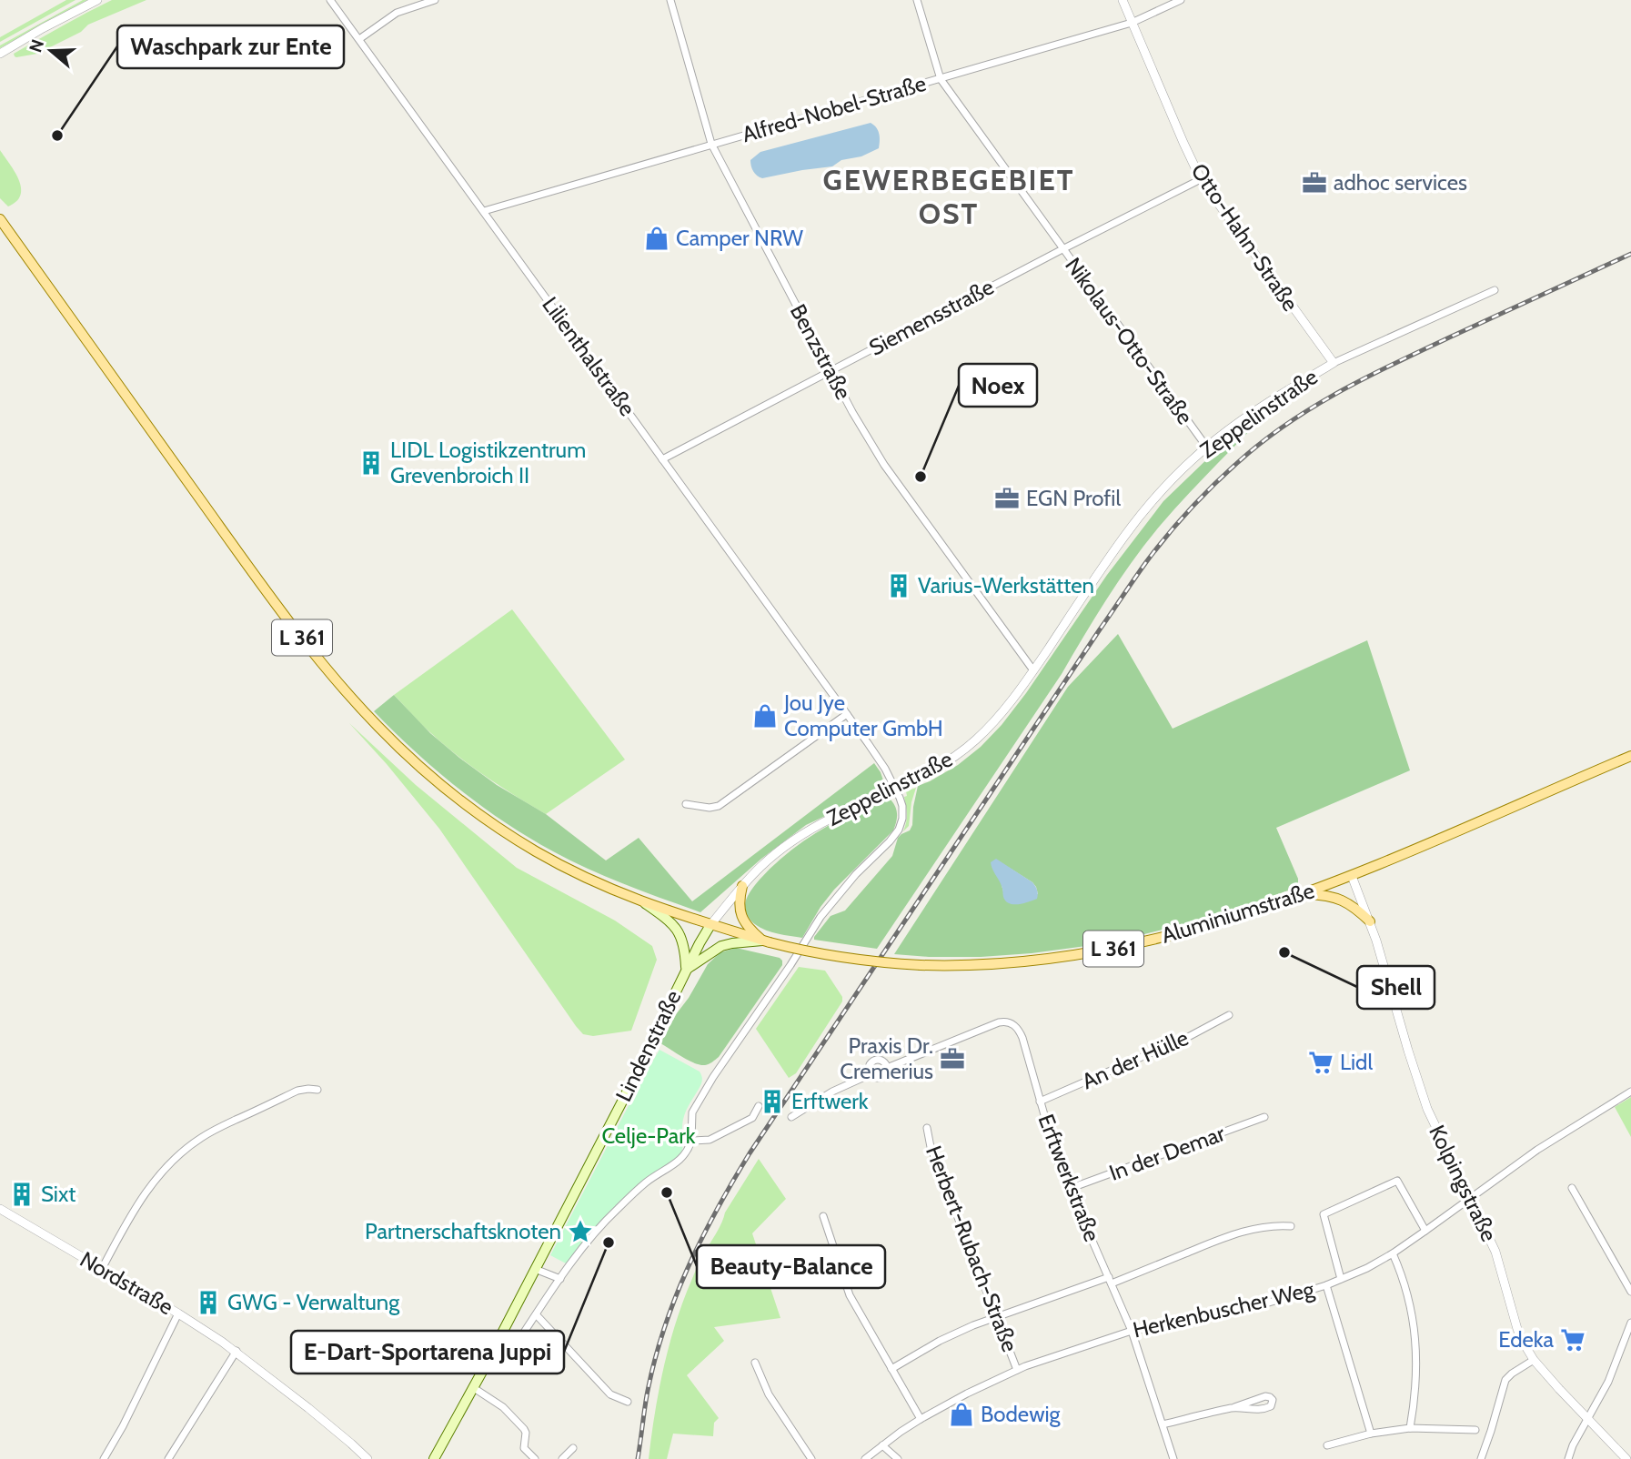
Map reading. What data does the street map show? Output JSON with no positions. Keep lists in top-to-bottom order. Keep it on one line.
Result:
{"streets":{"main road":["L 361","Aluminiumstraße","Lindenstraße"],"street":["Alfred-Nobel-Straße","Otto-Hahn-Straße","Siemensstraße","Nikolaus-Otto-Straße","Benzstraße","Lilienthalstraße","Zeppelinstraße","An der Hülle","In der Demar","Erftwerkstraße","Kolpingstraße","Herbert-Rubach-Straße","Nordstraße","Herkenbuscher Weg"]},"crossings":[["Alfred-Nobel-Straße","Otto-Hahn-Straße"],["Alfred-Nobel-Straße","Nikolaus-Otto-Straße"],["Alfred-Nobel-Straße","Benzstraße"],["Alfred-Nobel-Straße","Lilienthalstraße"],["Otto-Hahn-Straße","Siemensstraße"],["Otto-Hahn-Straße","Zeppelinstraße"],["Siemensstraße","Nikolaus-Otto-Straße"],["Siemensstraße","Benzstraße"],["Siemensstraße","Lilienthalstraße"],["Nikolaus-Otto-Straße","Zeppelinstraße"],["Benzstraße","Zeppelinstraße"],["Lilienthalstraße","Zeppelinstraße"],["Zeppelinstraße","L 361"],["Zeppelinstraße","Aluminiumstraße"],["Zeppelinstraße","Lindenstraße"],["L 361","Aluminiumstraße"],["L 361","Lindenstraße"],["Aluminiumstraße","Lindenstraße"],["Aluminiumstraße","Kolpingstraße"],["An der Hülle","Erftwerkstraße"],["In der Demar","Erftwerkstraße"],["Erftwerkstraße","Herkenbuscher Weg"],["Kolpingstraße","Herkenbuscher Weg"],["Herbert-Rubach-Straße","Herkenbuscher Weg"]],"districts":["GEWERBEGEBIET OST"],"parks":["Celje-Park"],"places":{"other":["Waschpark zur Ente","Noex","Shell","Beauty-Balance","E-Dart-Sportarena Juppi"],"office":["adhoc services","EGN Profil","Praxis Dr. Cremerius"],"shop":["Camper NRW","Jou Jye Computer GmbH","Bodewig"],"building":["LIDL Logistikzentrum Grevenbroich II","Varius-Werkstätten","Erftwerk","Sixt","GWG - Verwaltung"],"supermarket":["Lidl","Edeka"],"place":["Partnerschaftsknoten"]},"north":"left"}
